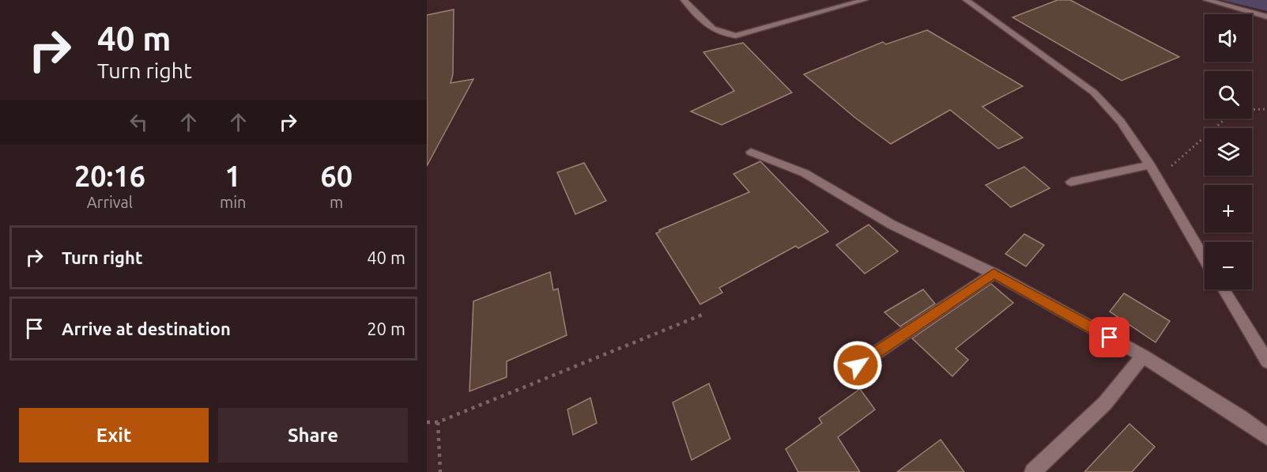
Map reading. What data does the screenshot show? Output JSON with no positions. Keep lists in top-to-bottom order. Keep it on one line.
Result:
{"page":{"turn":["40 m","Turn right"],"map_buttons":["+","−"],"eta":["20:16","Arrival","1","min","60","m"],"list":[{"name":"Turn right","value":"40 m"},{"name":"Arrive at destination","value":"20 m"}],"buttons":["Exit","Share"]}}
